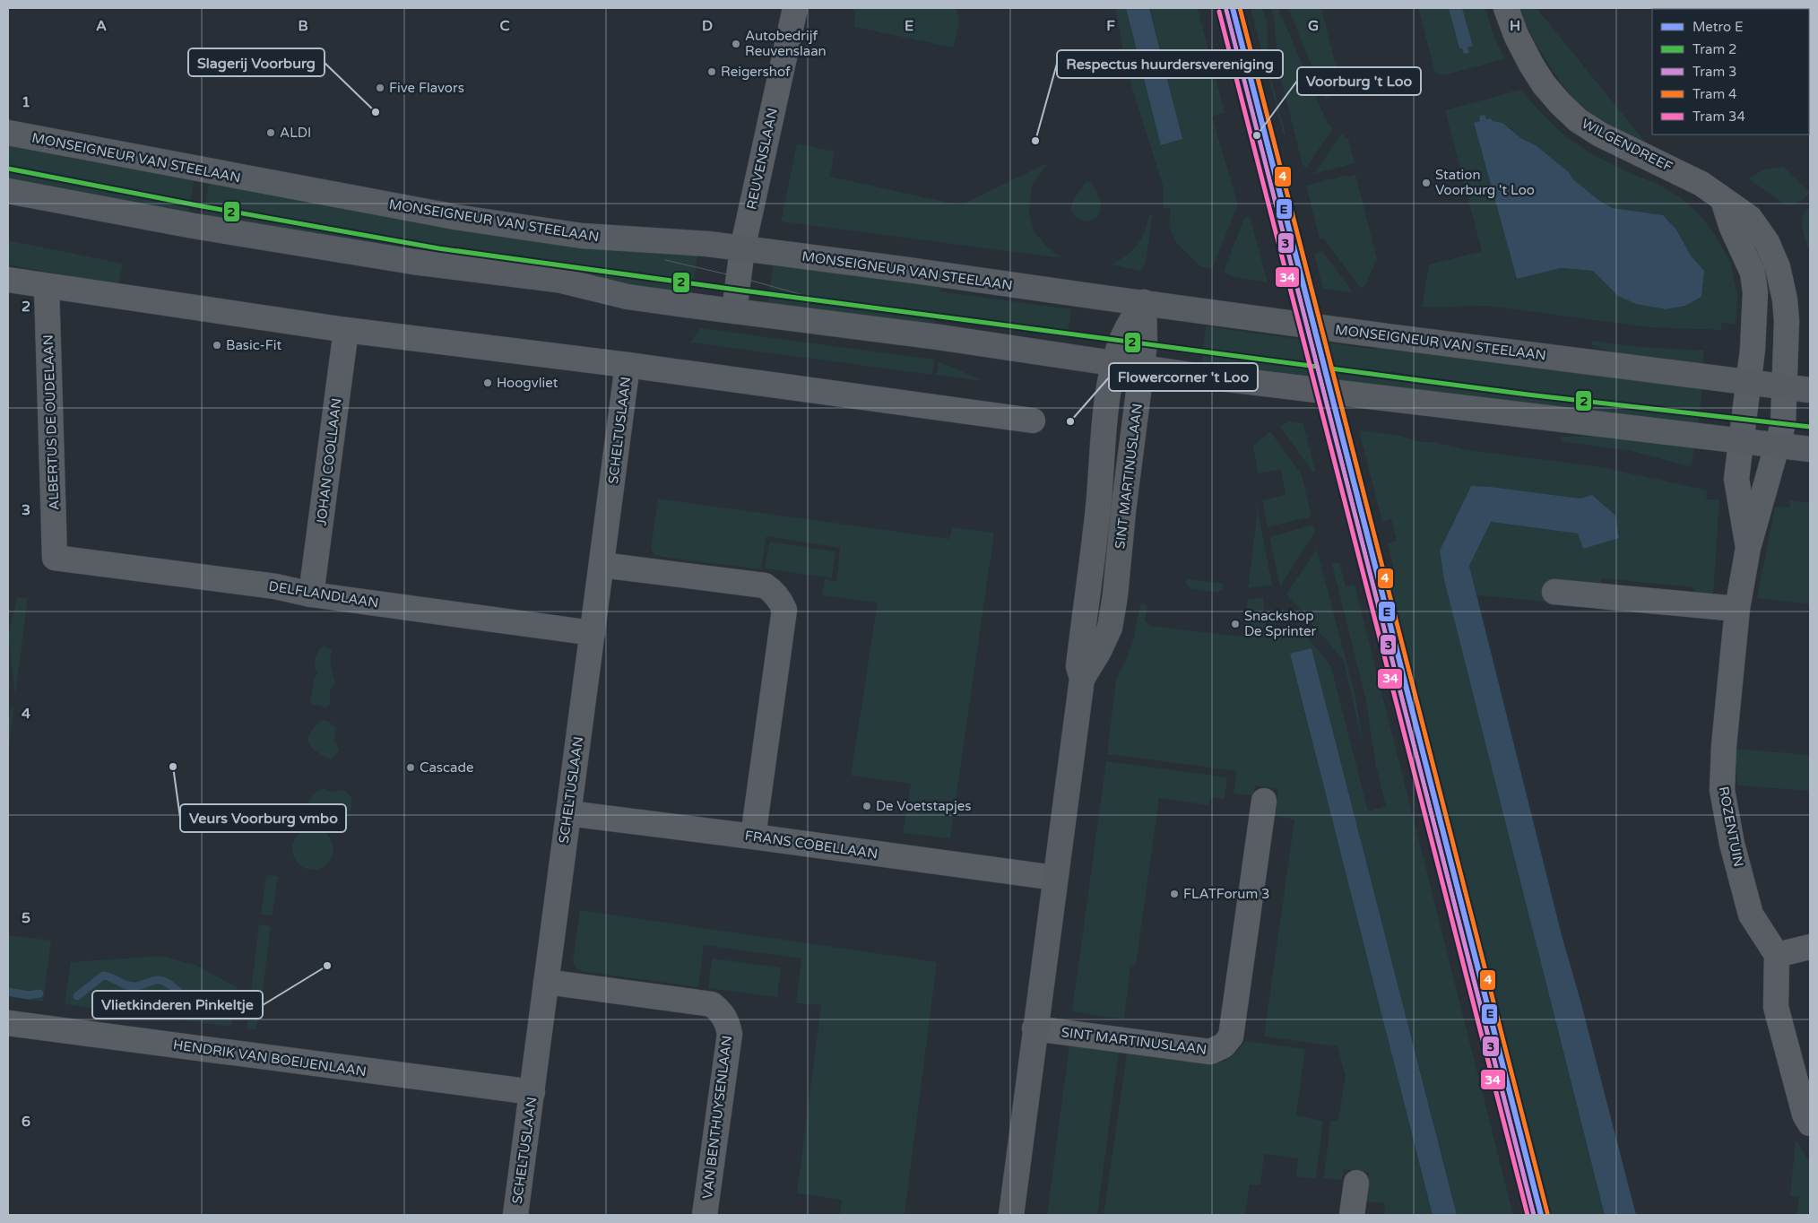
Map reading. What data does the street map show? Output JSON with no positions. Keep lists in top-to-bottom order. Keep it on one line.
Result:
{"streets":{"main road":["MONSEIGNEUR VAN STEELAAN","SINT MARTINUSLAAN"],"street":["WILGENDREEF","REUVENSLAAN","ALBERTUS DE OUDELAAN","SCHELTUSLAAN","JOHAN COOLLAAN","DELFLANDLAAN","ROZENTUIN","FRANS COBELLAAN","HENDRIK VAN BOEIJENLAAN","VAN BENTHUYSENLAAN"]},"crossings":[["WILGENDREEF","MONSEIGNEUR VAN STEELAAN"],["WILGENDREEF","ROZENTUIN"],["MONSEIGNEUR VAN STEELAAN","REUVENSLAAN"],["MONSEIGNEUR VAN STEELAAN","SINT MARTINUSLAAN"],["ALBERTUS DE OUDELAAN","DELFLANDLAAN"],["SCHELTUSLAAN","DELFLANDLAAN"],["SCHELTUSLAAN","FRANS COBELLAAN"],["SCHELTUSLAAN","HENDRIK VAN BOEIJENLAAN"],["SCHELTUSLAAN","VAN BENTHUYSENLAAN"],["JOHAN COOLLAAN","DELFLANDLAAN"],["SINT MARTINUSLAAN","FRANS COBELLAAN"]],"places":["Autobedrijf Reuvenslaan","Reigershof","Five Flavors","Slagerij Voorburg","ALDI","Voorburg 't Loo","Respectus huurdersvereniging","Station Voorburg 't Loo","Basic-Fit","Hoogvliet","Flowercorner 't Loo","Snackshop De Sprinter","Veurs Voorburg vmbo","Cascade","De Voetstapjes","FLATForum 3","Vlietkinderen Pinkeltje"],"lines":["metro line E","tram line 4","tram line 3","tram line 34","tram line 2"],"legend":["Metro E","Tram 2","Tram 3","Tram 4","Tram 34"],"grid":{"columns":["A","B","C","D","E","F","G","H"],"rows":["1","2","3","4","5","6"]}}
